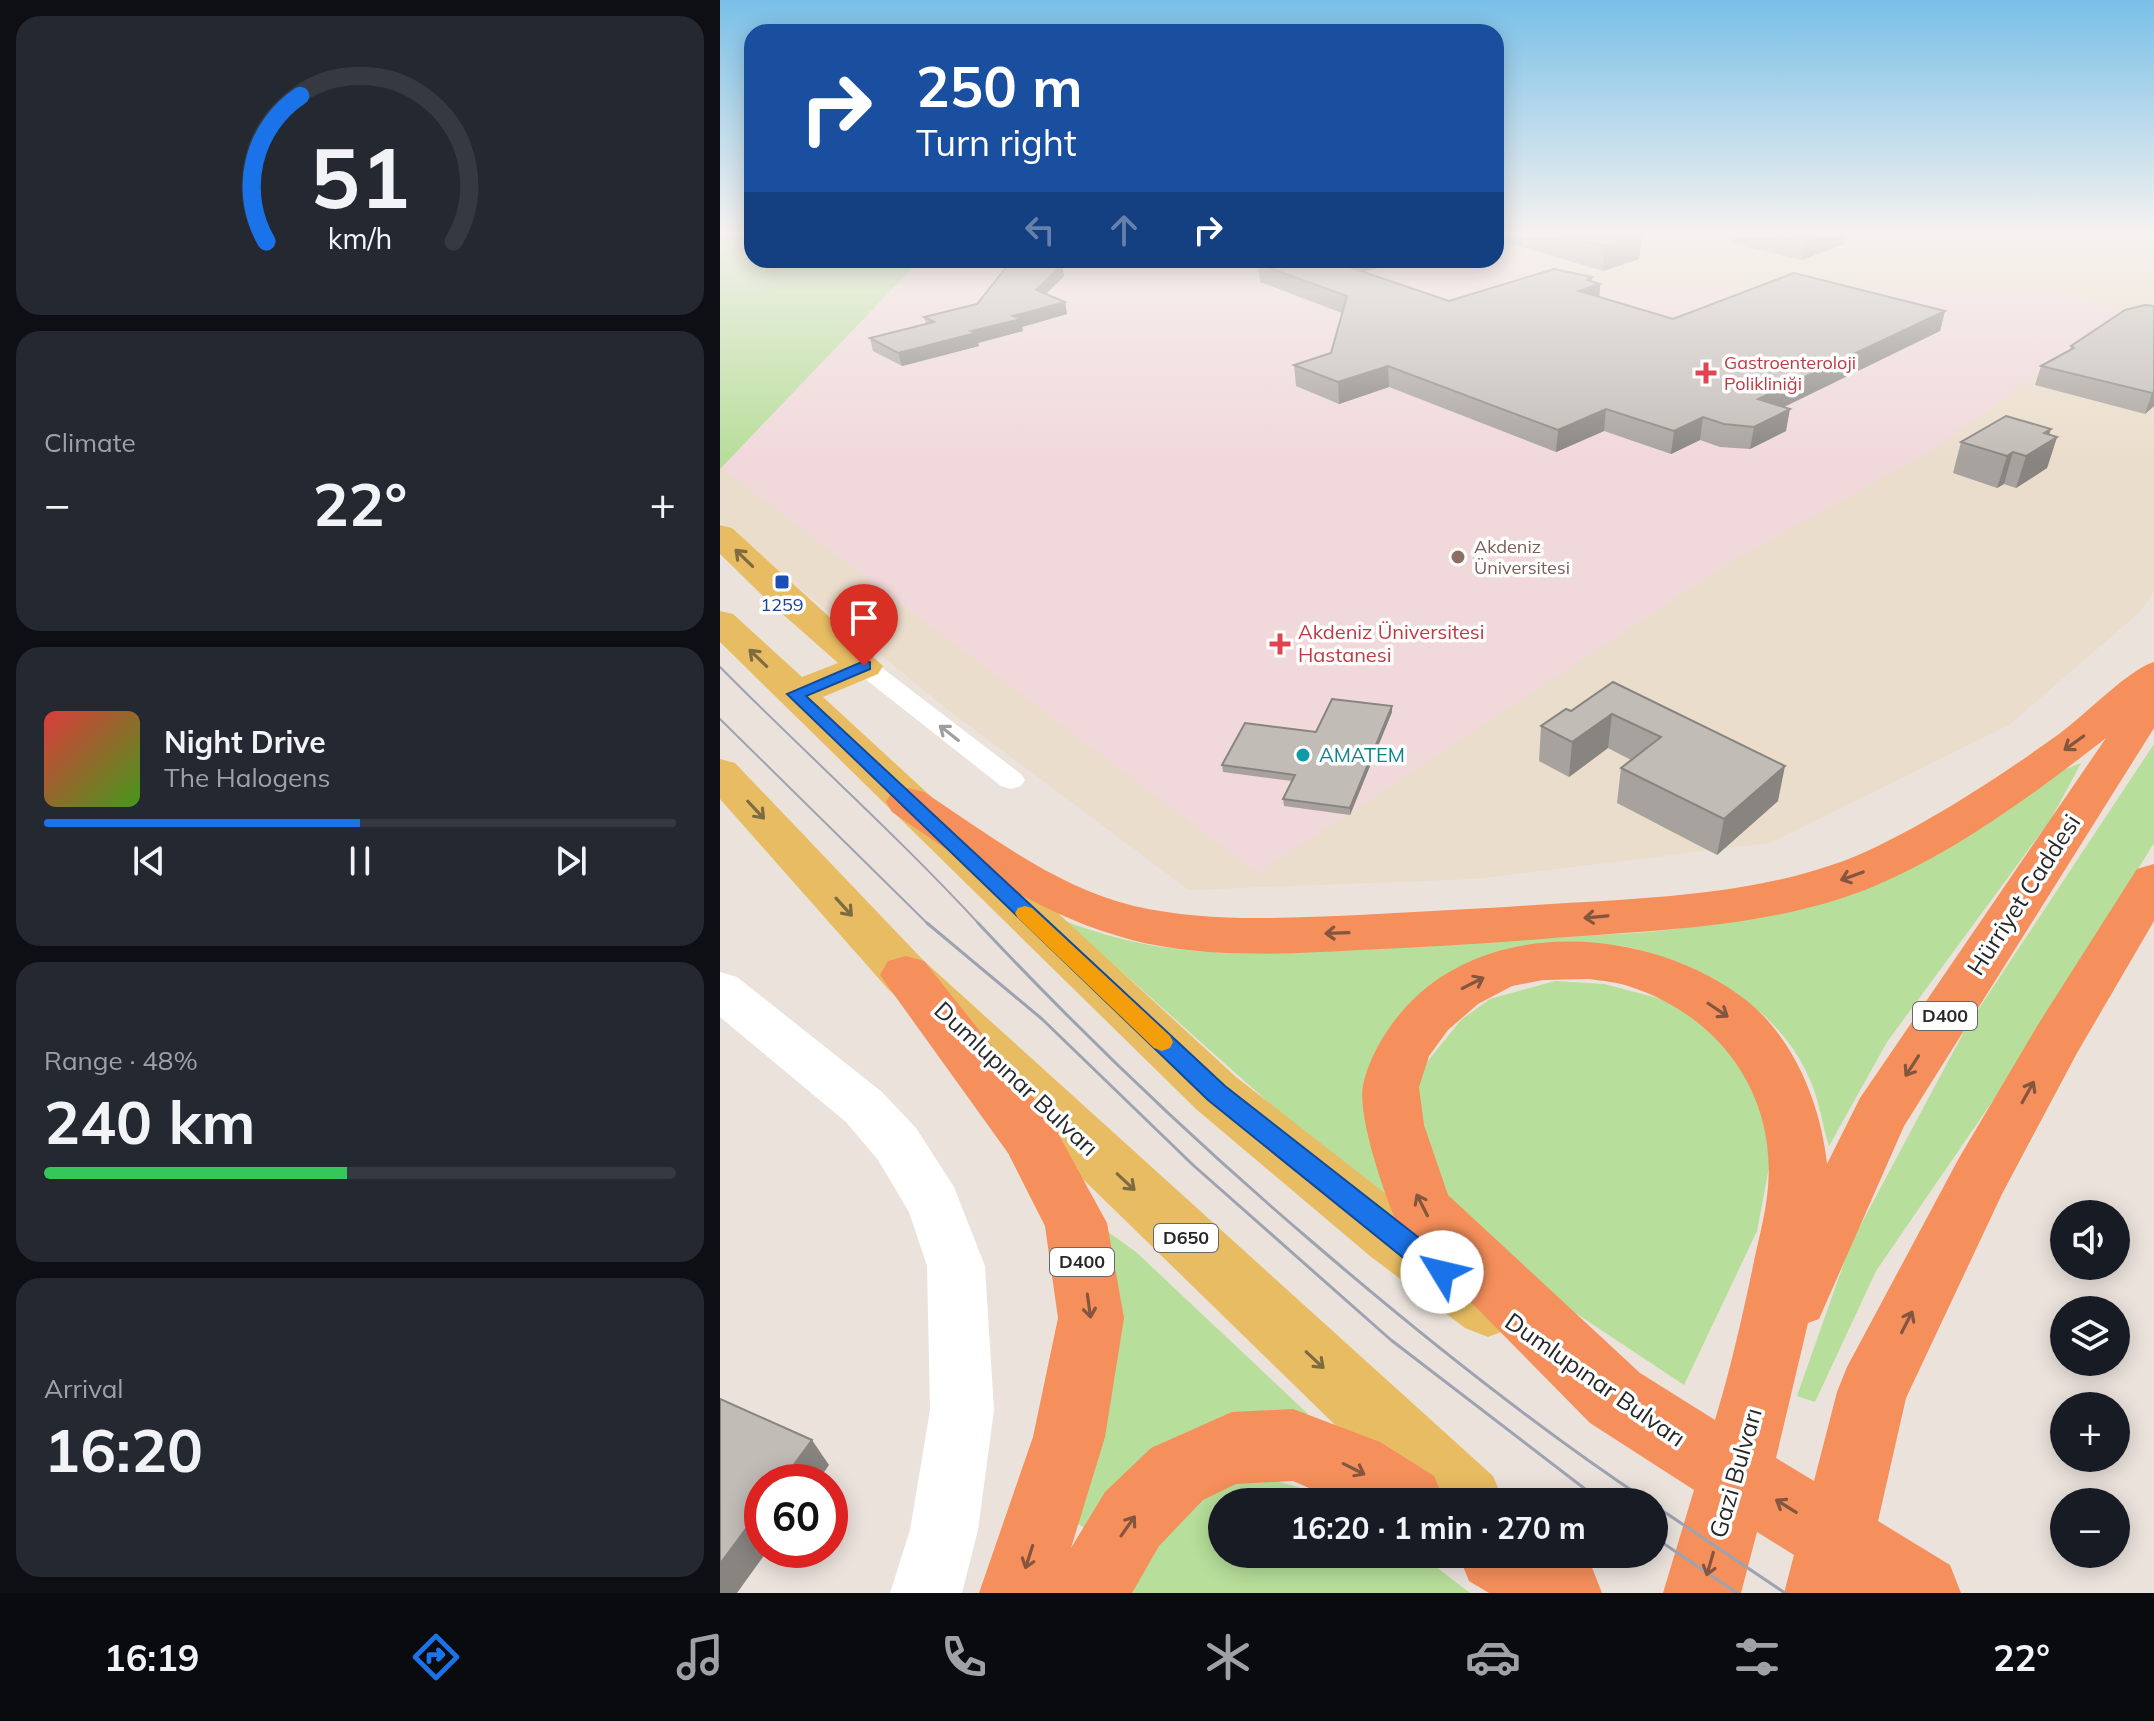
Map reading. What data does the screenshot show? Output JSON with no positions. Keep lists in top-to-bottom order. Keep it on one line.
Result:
{"streets":{"highway":["Hürriyet Caddesi","D400","Dumlupınar Bulvarı","Gazi Bulvarı"],"main road":["D650"]},"crossings":[["Hürriyet Caddesi","Gazi Bulvarı"],["D400","Dumlupınar Bulvarı"]],"places":{"health":["Gastroenteroloji Polikliniği","Akdeniz Üniversitesi Hastanesi"],"other":["Akdeniz Üniversitesi","AMATEM"],"transit":["1259"]},"page":{"turn":["250 m","Turn right"],"tile":["Climate",["Range · 48%","240 km"],["Arrival","16:20"]],"heat":["−","22°","+"],"song":["Night Drive","The Halogens"],"map_buttons":["+","−"],"limit":"60","trip":"16:20 · 1 min · 270 m","tabs":["16:19","22°"],"gauge":["51","km/h"]}}
